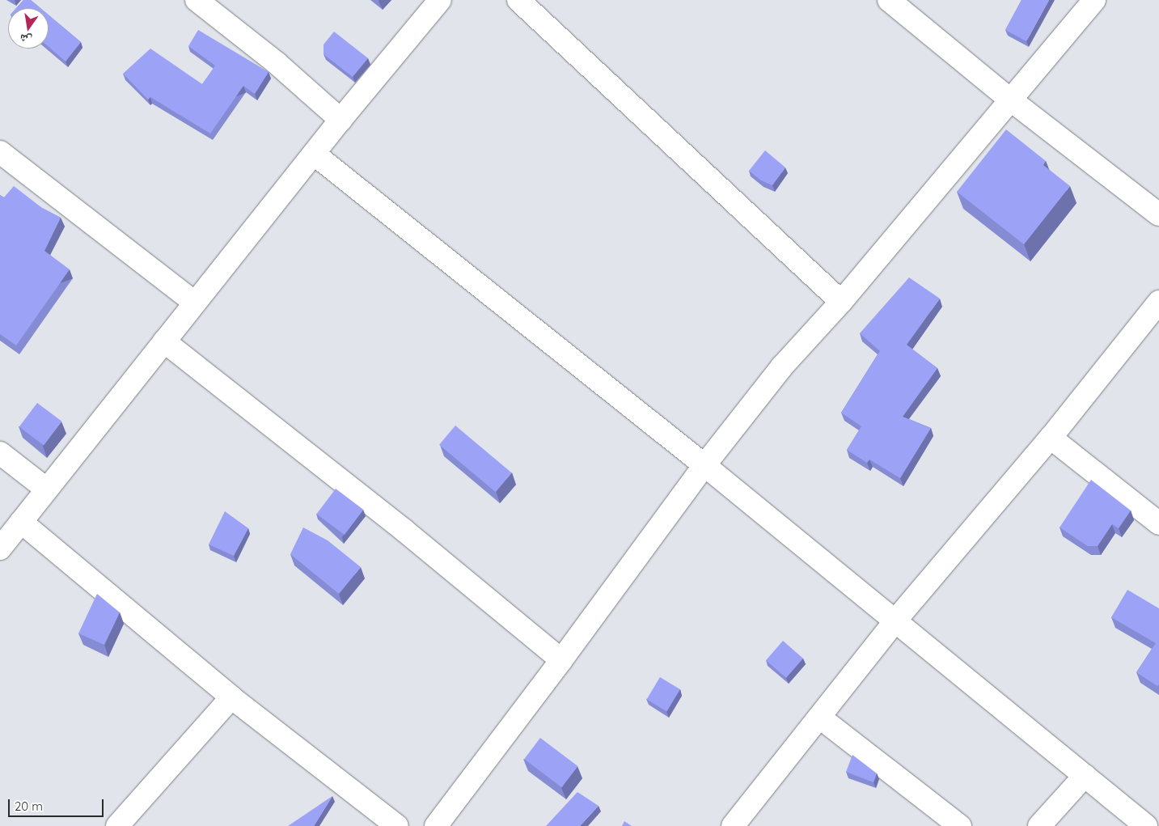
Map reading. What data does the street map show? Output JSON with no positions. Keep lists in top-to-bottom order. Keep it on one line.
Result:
{"scale_bar":"20 m","north":"bottom"}
